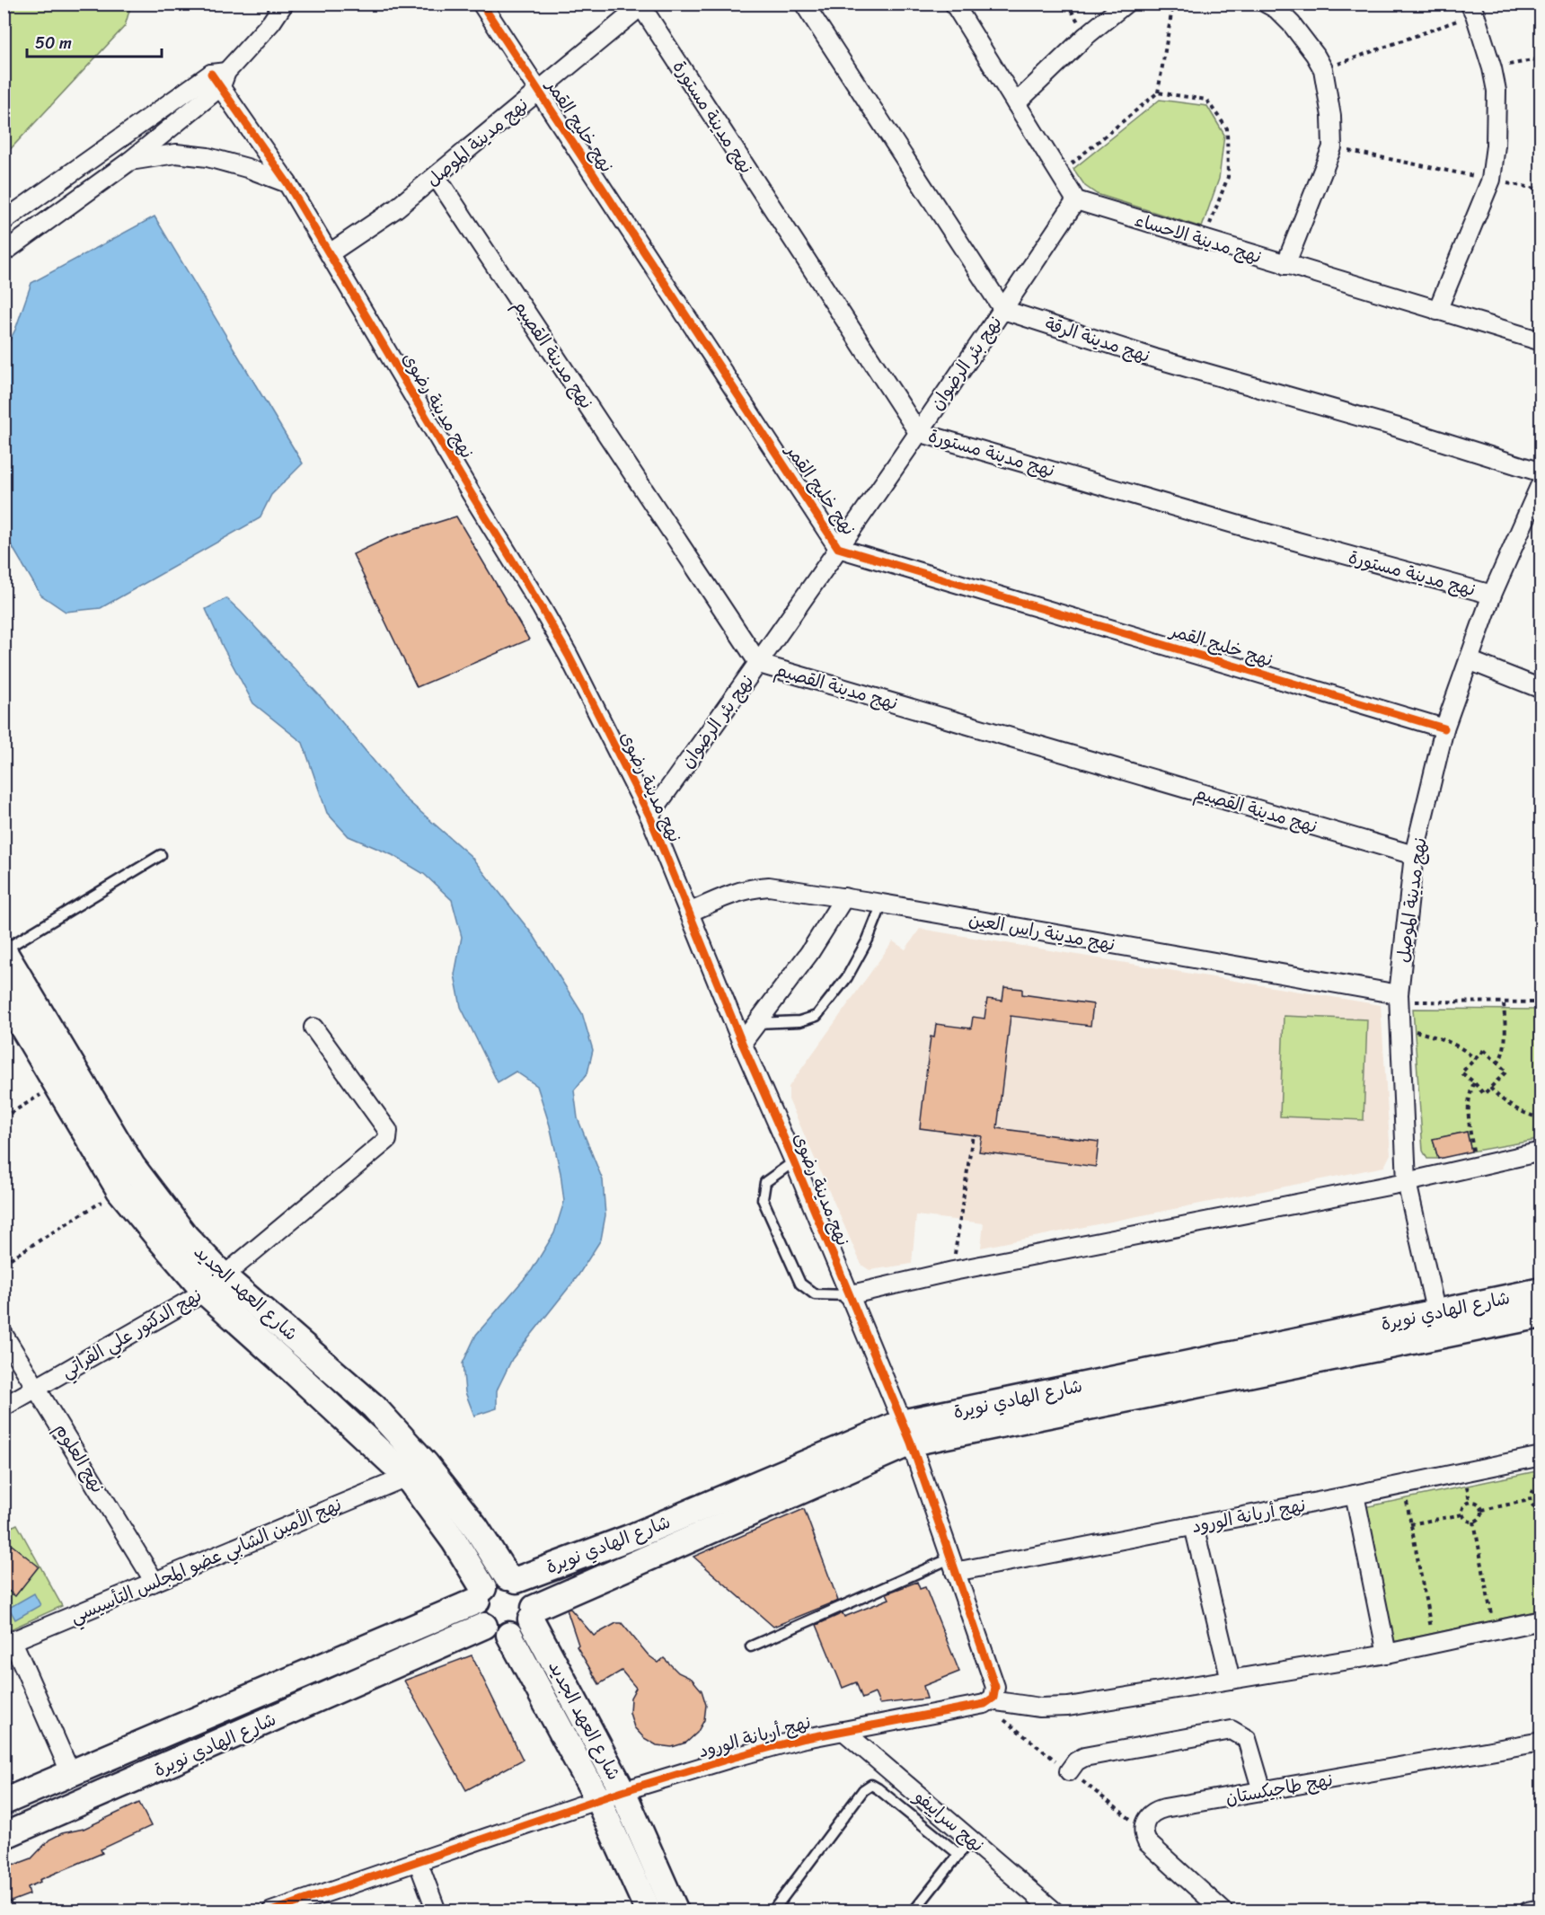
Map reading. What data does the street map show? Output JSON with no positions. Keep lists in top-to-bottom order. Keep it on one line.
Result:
{"streets":{"main road":["شارع العهد الجديد","شارع الهادي نويرة"],"street":["نهج مدينة مستورة","نهج خليج القمر","نهج مدينة الموصل","نهج مدينة الاحساء","نهج مدينة الرقة","نهج مدينة القصيم","نهج بئر الرضوان","نهج مدينة رضوى","نهج مدينة راس العين","نهج الدكتور علي الفراتي","نهج العلوم","نهج أريانة الورود","نهج الأمين الشابي عضو المجلس التأسيسي","نهج طاجيكستان","نهج سراييفو"]},"crossings":[["نهج مدينة مستورة","نهج مدينة الموصل"],["نهج مدينة مستورة","نهج بئر الرضوان"],["نهج خليج القمر","نهج مدينة الموصل"],["نهج خليج القمر","نهج بئر الرضوان"],["نهج مدينة الموصل","نهج مدينة القصيم"],["نهج مدينة الموصل","نهج مدينة رضوى"],["نهج مدينة الموصل","نهج مدينة راس العين"],["نهج مدينة الموصل","شارع الهادي نويرة"],["نهج مدينة الاحساء","نهج بئر الرضوان"],["نهج مدينة الرقة","نهج بئر الرضوان"],["نهج مدينة القصيم","نهج بئر الرضوان"],["نهج بئر الرضوان","نهج مدينة رضوى"],["نهج مدينة رضوى","نهج مدينة راس العين"],["نهج مدينة رضوى","شارع الهادي نويرة"],["شارع العهد الجديد","شارع الهادي نويرة"],["شارع العهد الجديد","نهج الدكتور علي الفراتي"],["شارع العهد الجديد","نهج أريانة الورود"],["شارع العهد الجديد","نهج الأمين الشابي عضو المجلس التأسيسي"],["نهج الدكتور علي الفراتي","نهج العلوم"],["نهج العلوم","نهج الأمين الشابي عضو المجلس التأسيسي"],["نهج أريانة الورود","نهج سراييفو"]],"scale_bar":"50 m"}
